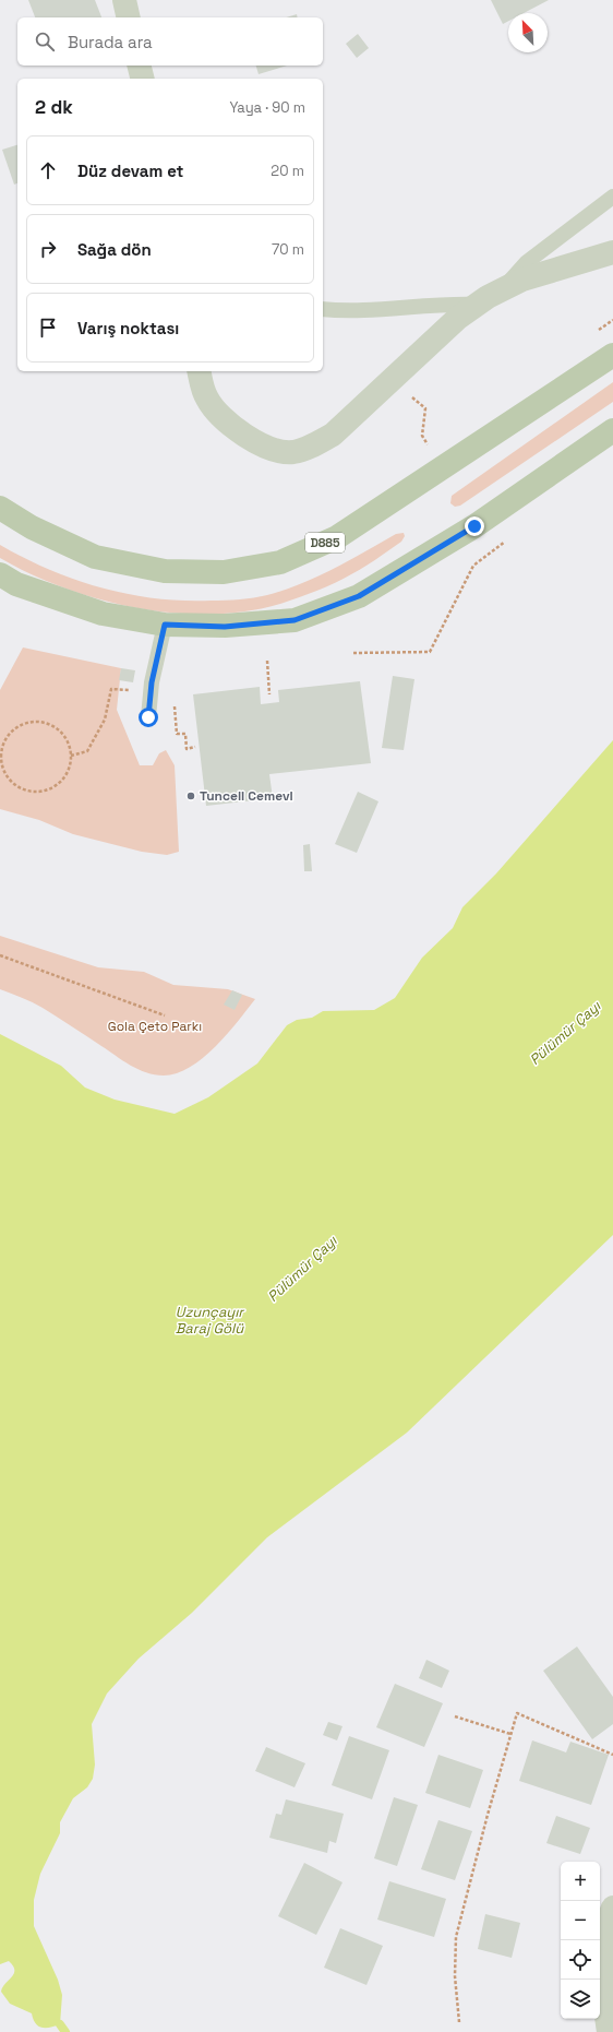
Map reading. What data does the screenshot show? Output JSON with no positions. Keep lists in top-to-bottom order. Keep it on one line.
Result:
{"streets":{"main road":["D885"]},"water":["Pülümür Çayı","Uzunçayır Baraj Gölü"],"parks":["Gola Çeto Parkı"],"places":["Tunceli Cemevi"],"north":"top left","page":{"search":"Burada ara","heading":["2 dk","Yaya · 90 m"],"list":[["Düz devam et","20 m"],["Sağa dön","70 m"],"Varış noktası"],"map_buttons":["+","−"]}}
